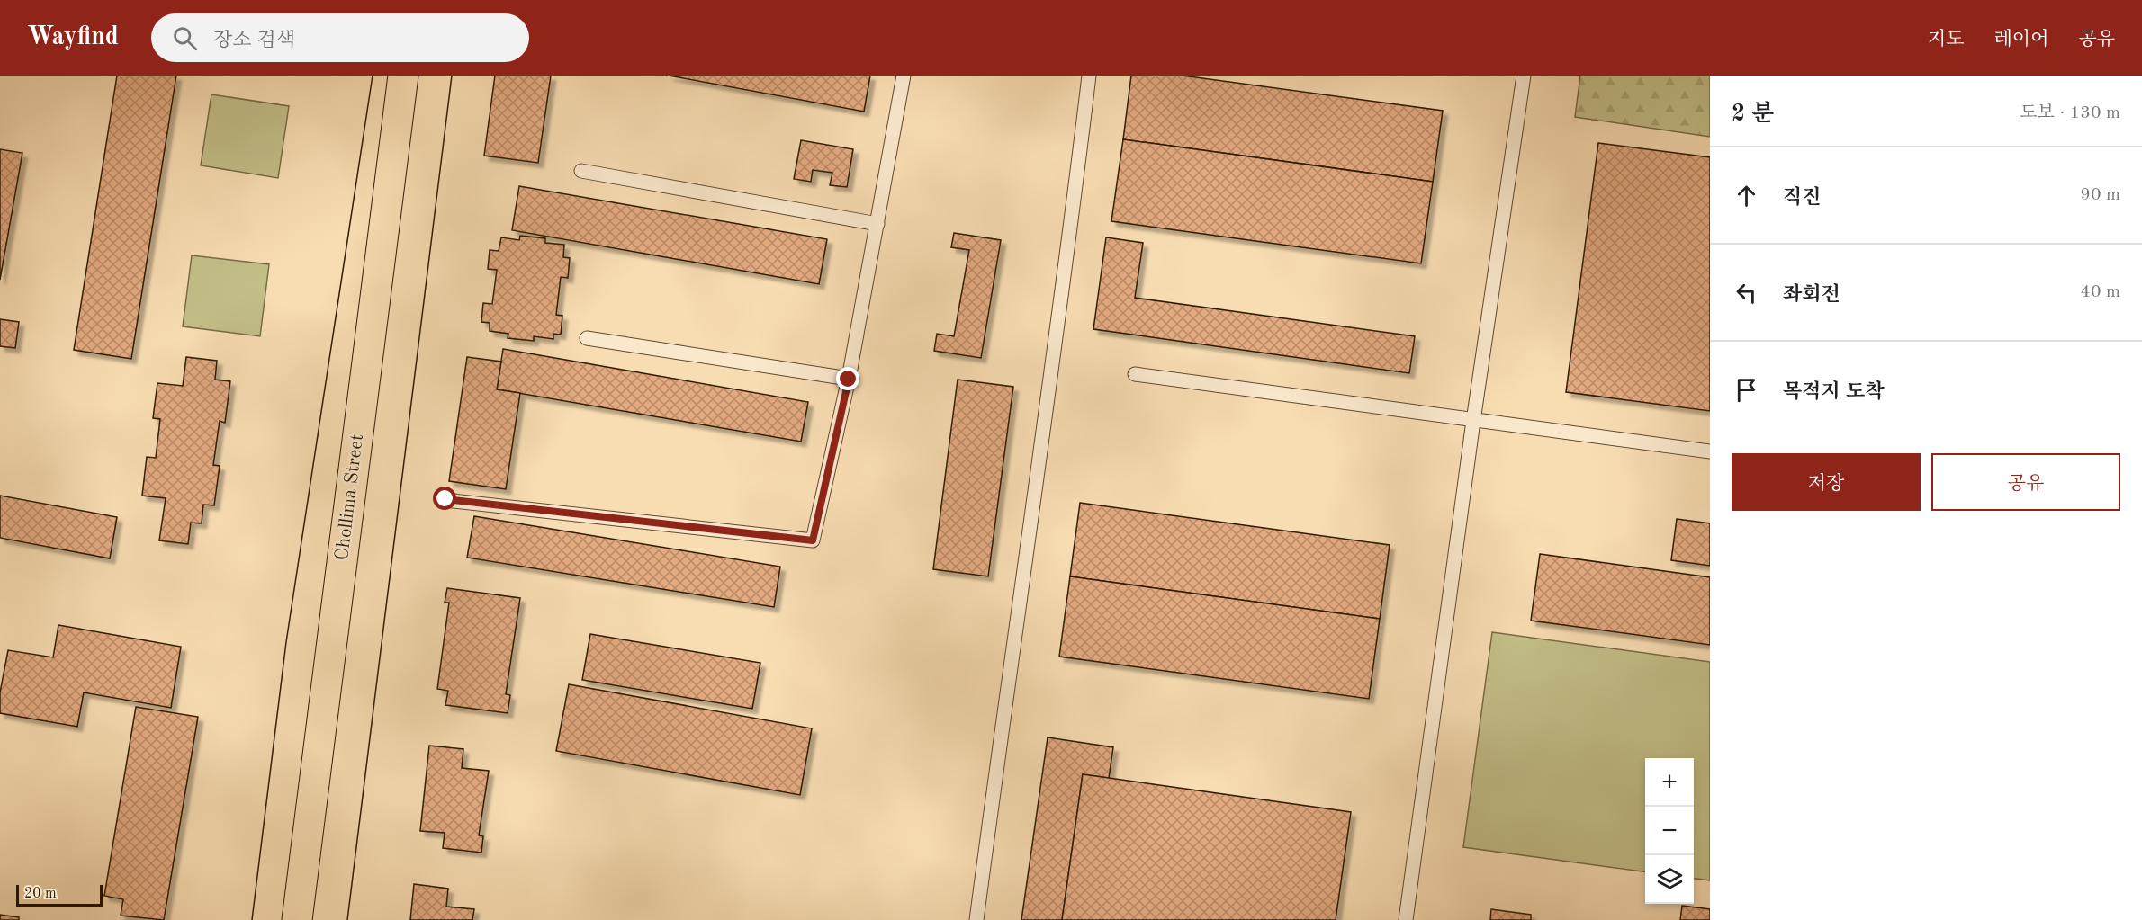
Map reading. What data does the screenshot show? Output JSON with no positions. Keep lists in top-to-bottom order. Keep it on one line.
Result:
{"streets":{"highway":["Chollima Street"]},"scale_bar":"20 m","page":{"header":"Wayfind","search":"장소 검색","nav":["지도","레이어","공유"],"heading":["2 분","도보 · 130 m"],"list":[["직진","90 m"],["좌회전","40 m"],"목적지 도착"],"buttons":["저장","공유"],"map_buttons":["+","−"],"scale":"20 m"}}
